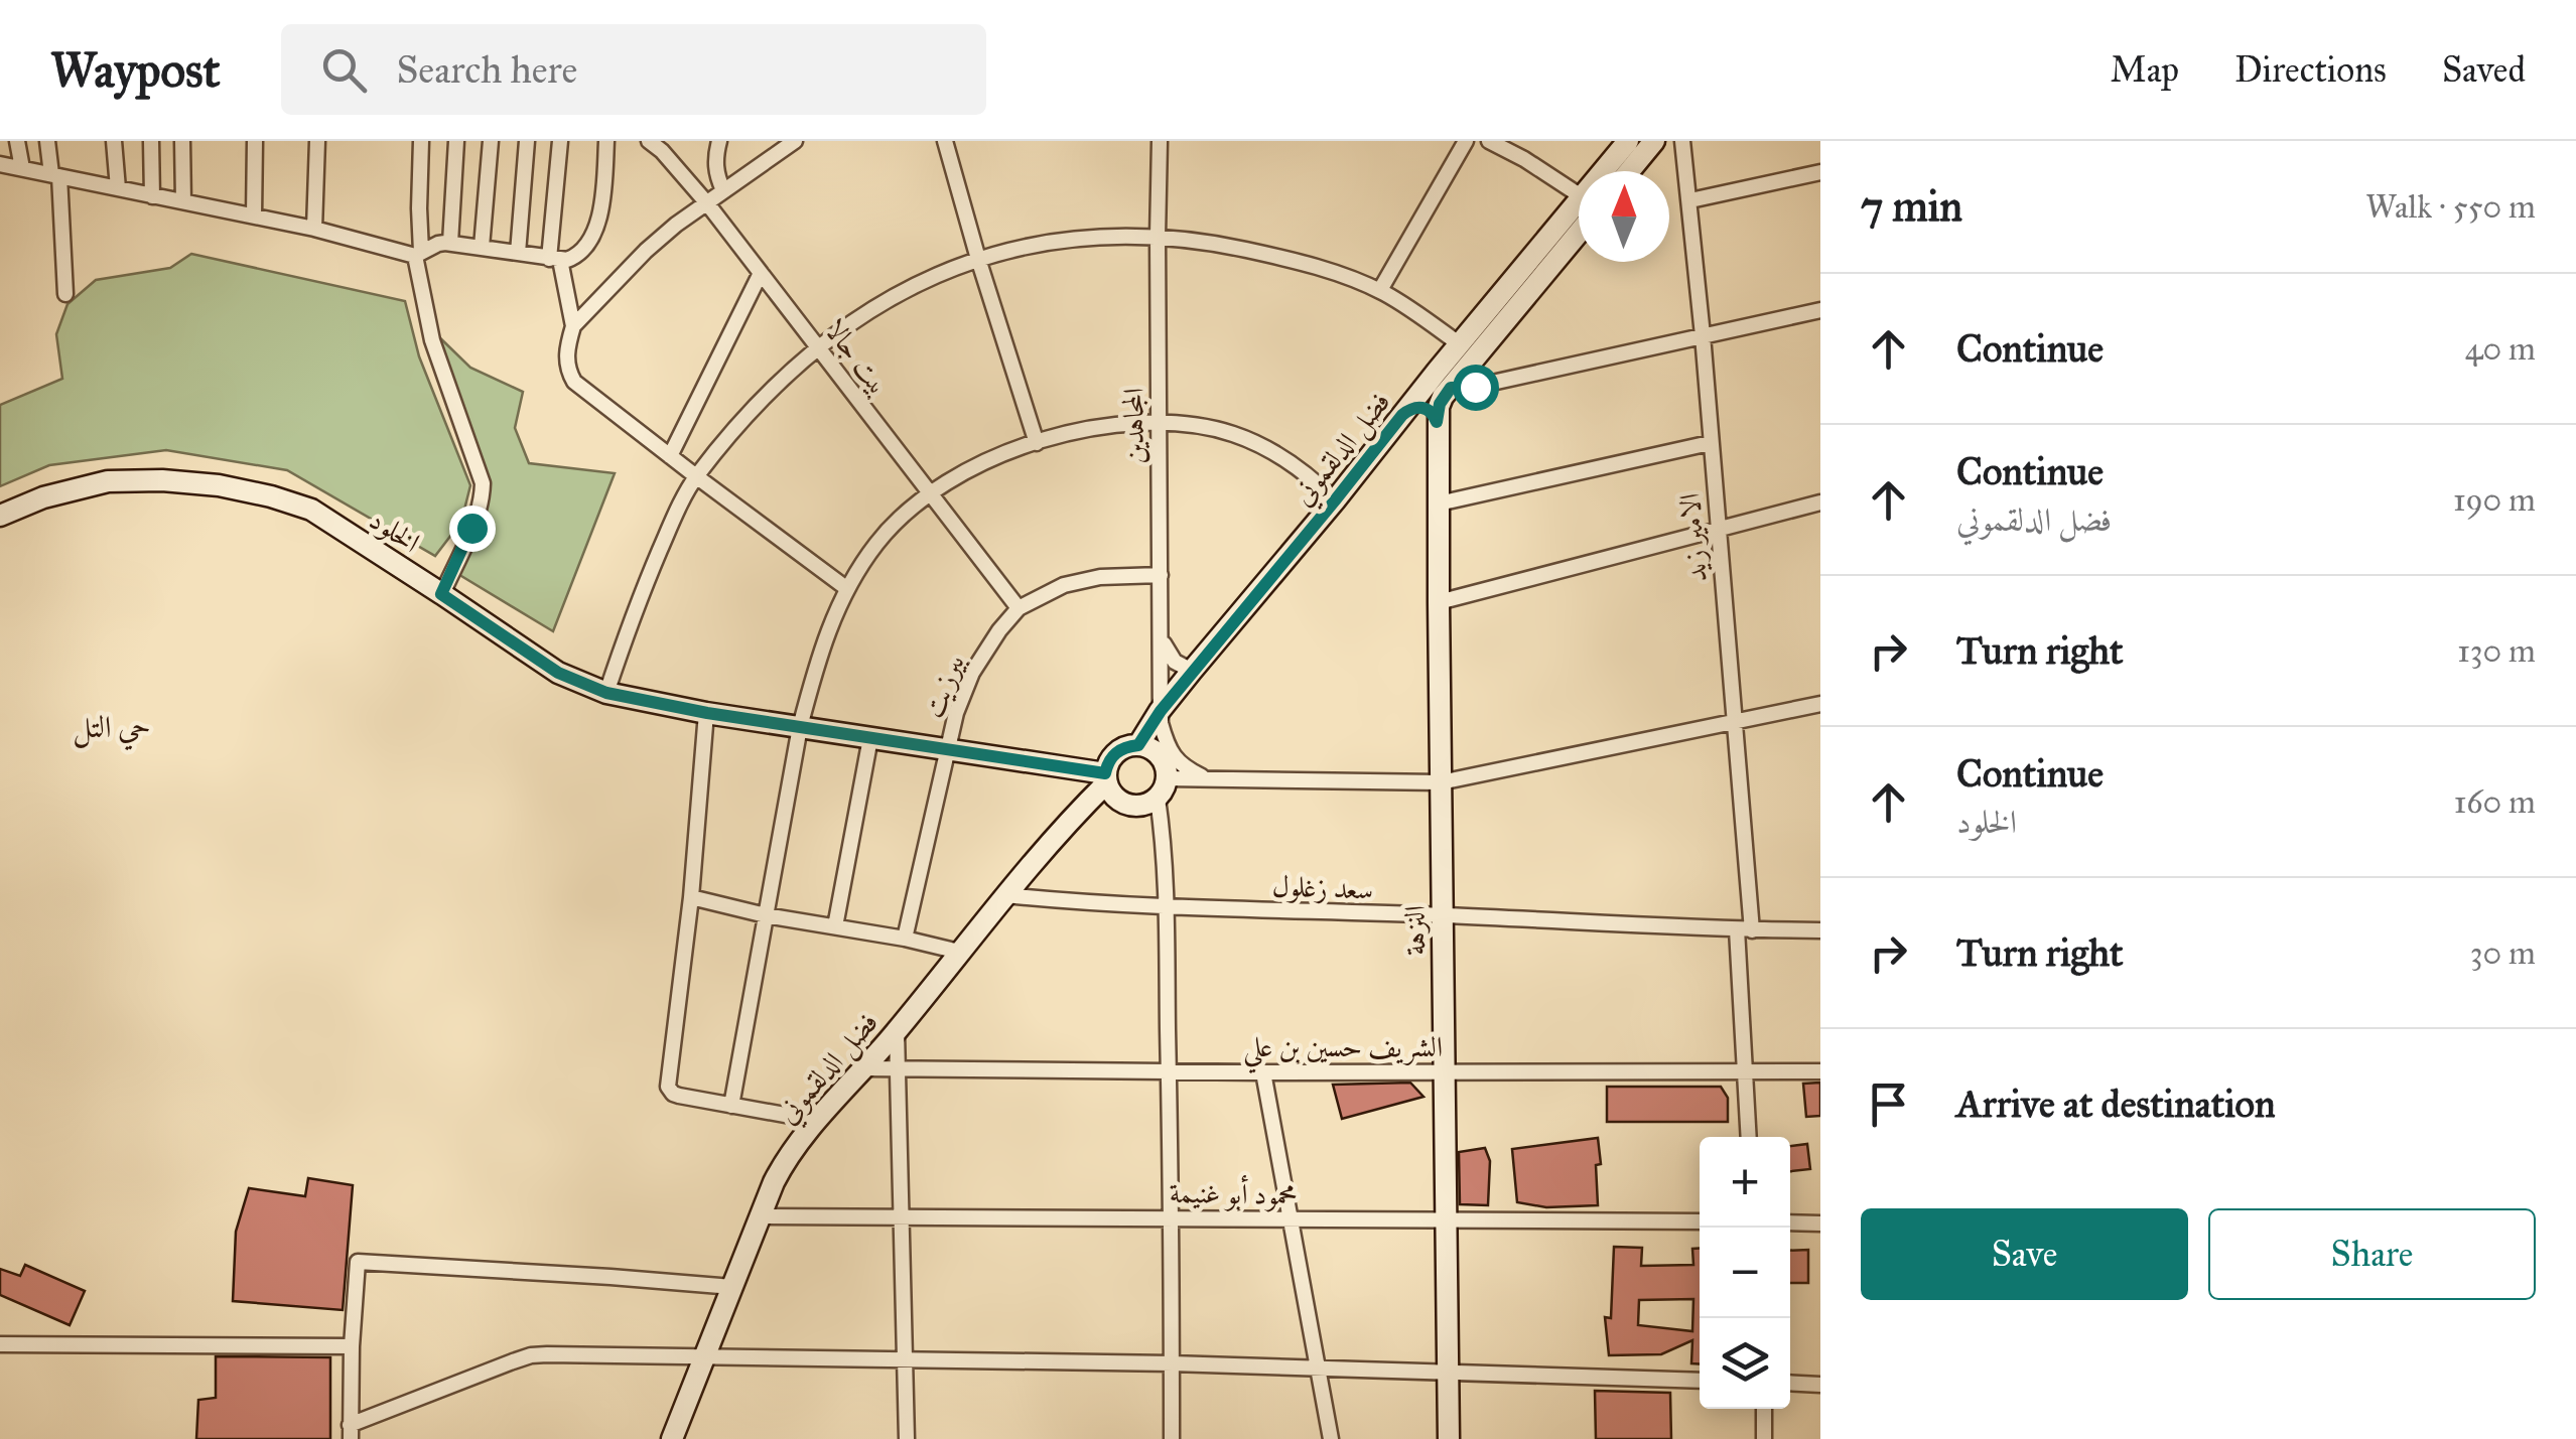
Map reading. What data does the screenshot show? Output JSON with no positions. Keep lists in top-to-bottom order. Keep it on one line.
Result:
{"streets":{"main road":["فضل الدلقموني","الخلود","النزهة"],"street":["بيت جالا","المجاهدين","الامير زيد","بيرزيت","سعد زغلول","الشريف حسين بن علي","محمود أبو غنيمة"]},"crossings":[["بيت جالا","بيرزيت"],["المجاهدين","فضل الدلقموني"],["المجاهدين","بيرزيت"],["فضل الدلقموني","الخلود"],["فضل الدلقموني","سعد زغلول"],["فضل الدلقموني","الشريف حسين بن علي"],["فضل الدلقموني","محمود أبو غنيمة"],["الخلود","بيرزيت"],["الامير زيد","سعد زغلول"],["الامير زيد","الشريف حسين بن علي"],["سعد زغلول","النزهة"],["النزهة","الشريف حسين بن علي"],["النزهة","محمود أبو غنيمة"]],"districts":["حي التل"],"north":"top","page":{"header":"Waypost","search":"Search here","nav":["Map","Directions","Saved"],"heading":["7 min","Walk · 550 m"],"list":[["Continue","40 m"],["Continue","فضل الدلقموني","190 m"],["Turn right","130 m"],["Continue","الخلود","160 m"],["Turn right","30 m"],"Arrive at destination"],"map_buttons":["+","−"],"buttons":["Save","Share"]}}
